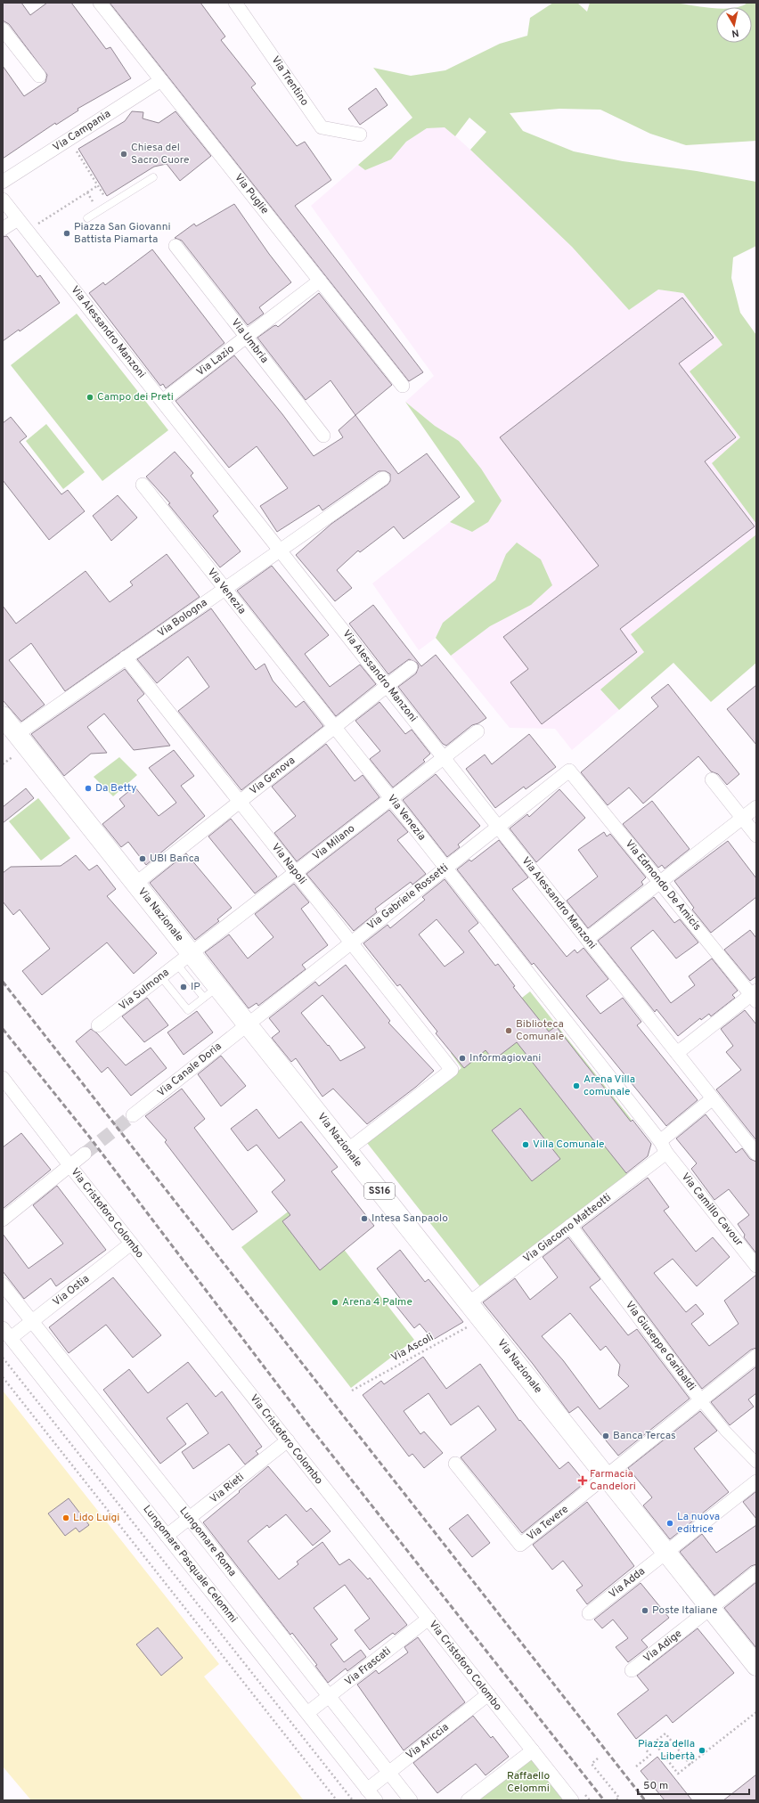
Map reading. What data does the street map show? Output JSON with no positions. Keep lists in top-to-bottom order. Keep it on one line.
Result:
{"streets":{"main road":["Via Nazionale","SS16"],"street":["Via Trentino","Via Campania","Via Puglie","Via Alessandro Manzoni","Via Umbria","Via Lazio","Via Venezia","Via Bologna","Via Genova","Via Milano","Via Napoli","Via Edmondo De Amicis","Via Gabriele Rossetti","Via Sulmona","Via Canale Doria","Via Camillo Cavour","Via Cristoforo Colombo","Via Giacomo Matteotti","Via Ostia","Via Giuseppe Garibaldi","Via Rieti","Via Tevere","Lungomare Roma","Lungomare Pasquale Celommi","Via Adda","Via Adige","Via Frascati","Via Ariccia"],"path":["Via Ascoli"]},"crossings":[["Via Campania","Via Puglie"],["Via Puglie","Via Lazio"],["Via Alessandro Manzoni","Via Lazio"],["Via Alessandro Manzoni","Via Bologna"],["Via Alessandro Manzoni","Via Genova"],["Via Alessandro Manzoni","Via Milano"],["Via Alessandro Manzoni","Via Gabriele Rossetti"],["Via Umbria","Via Lazio"],["Via Venezia","Via Bologna"],["Via Venezia","Via Genova"],["Via Venezia","Via Milano"],["Via Venezia","Via Gabriele Rossetti"],["Via Venezia","Via Camillo Cavour"],["Via Venezia","Via Giacomo Matteotti"],["Via Bologna","Via Napoli"],["Via Bologna","Via Nazionale"],["Via Genova","Via Napoli"],["Via Genova","Via Nazionale"],["Via Milano","Via Napoli"],["Via Milano","Via Nazionale"],["Via Milano","Via Sulmona"],["Via Napoli","Via Gabriele Rossetti"],["Via Napoli","Via Nazionale"],["Via Edmondo De Amicis","Via Gabriele Rossetti"],["Via Gabriele Rossetti","Via Nazionale"],["Via Gabriele Rossetti","Via Canale Doria"],["Via Nazionale","Via Sulmona"],["Via Nazionale","Via Canale Doria"],["Via Nazionale","Via Giacomo Matteotti"],["Via Nazionale","Via Ascoli"],["Via Nazionale","Via Tevere"],["Via Nazionale","Via Adda"],["Via Nazionale","Via Adige"],["Via Camillo Cavour","Via Giacomo Matteotti"],["Via Cristoforo Colombo","Via Ostia"],["Via Cristoforo Colombo","Via Rieti"],["Via Cristoforo Colombo","Via Frascati"],["Via Cristoforo Colombo","Via Ariccia"],["Via Giacomo Matteotti","Via Giuseppe Garibaldi"],["Via Ostia","Lungomare Roma"],["Via Ostia","Lungomare Pasquale Celommi"],["Via Rieti","Lungomare Roma"],["Via Rieti","Lungomare Pasquale Celommi"],["Lungomare Roma","Via Frascati"],["Lungomare Roma","Via Ariccia"],["Lungomare Pasquale Celommi","Via Frascati"],["Lungomare Pasquale Celommi","Via Ariccia"]],"parks":["Raffaello Celommi"],"places":{"other":["Chiesa del Sacro Cuore","Piazza San Giovanni Battista Piamarta","Campo dei Preti","Da Betty","UBI Banca","IP","Biblioteca Comunale","Informagiovani","Arena Villa comunale","Villa Comunale","Intesa Sanpaolo","Arena 4 Palme","Banca Tercas","Lido Luigi","La nuova editrice","Poste Italiane","Piazza della Libertà"],"health":["Farmacia Candelori"]},"scale_bar":"50 m","north":"bottom"}
